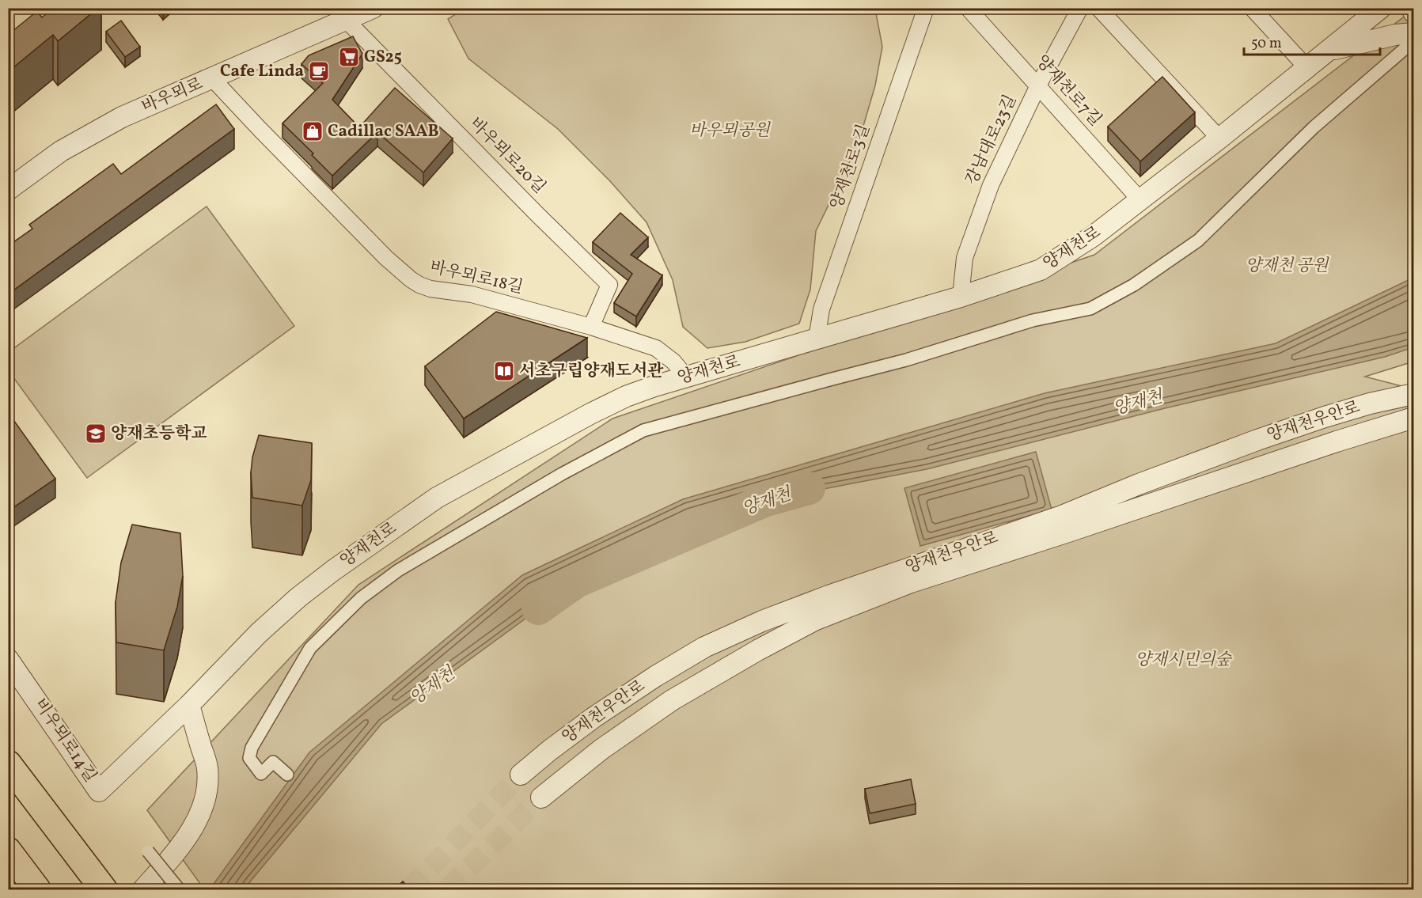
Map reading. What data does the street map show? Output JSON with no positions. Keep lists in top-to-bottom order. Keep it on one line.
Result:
{"streets":{"street":["양재천로7길","바우뫼로","강남대로23길","바우뫼로20길","양재천로3길","양재천로","바우뫼로18길","양재천우안로","비우뫼로14길"]},"crossings":[["양재천로7길","강남대로23길"],["양재천로7길","양재천로"],["바우뫼로","바우뫼로20길"],["바우뫼로","바우뫼로18길"],["강남대로23길","양재천로"],["바우뫼로20길","바우뫼로18길"],["양재천로3길","양재천로"],["양재천로","바우뫼로18길"],["양재천로","비우뫼로14길"]],"water":["양재천"],"parks":["바우뫼공원","양재천 공원","양재시민의숲"],"places":{"supermarket":["GS25"],"cafe":["Cafe Linda"],"shop":["Cadillac SAAB"],"library":["서초구립양재도서관"],"school or university":["양재초등학교"]},"scale_bar":"50 m"}
